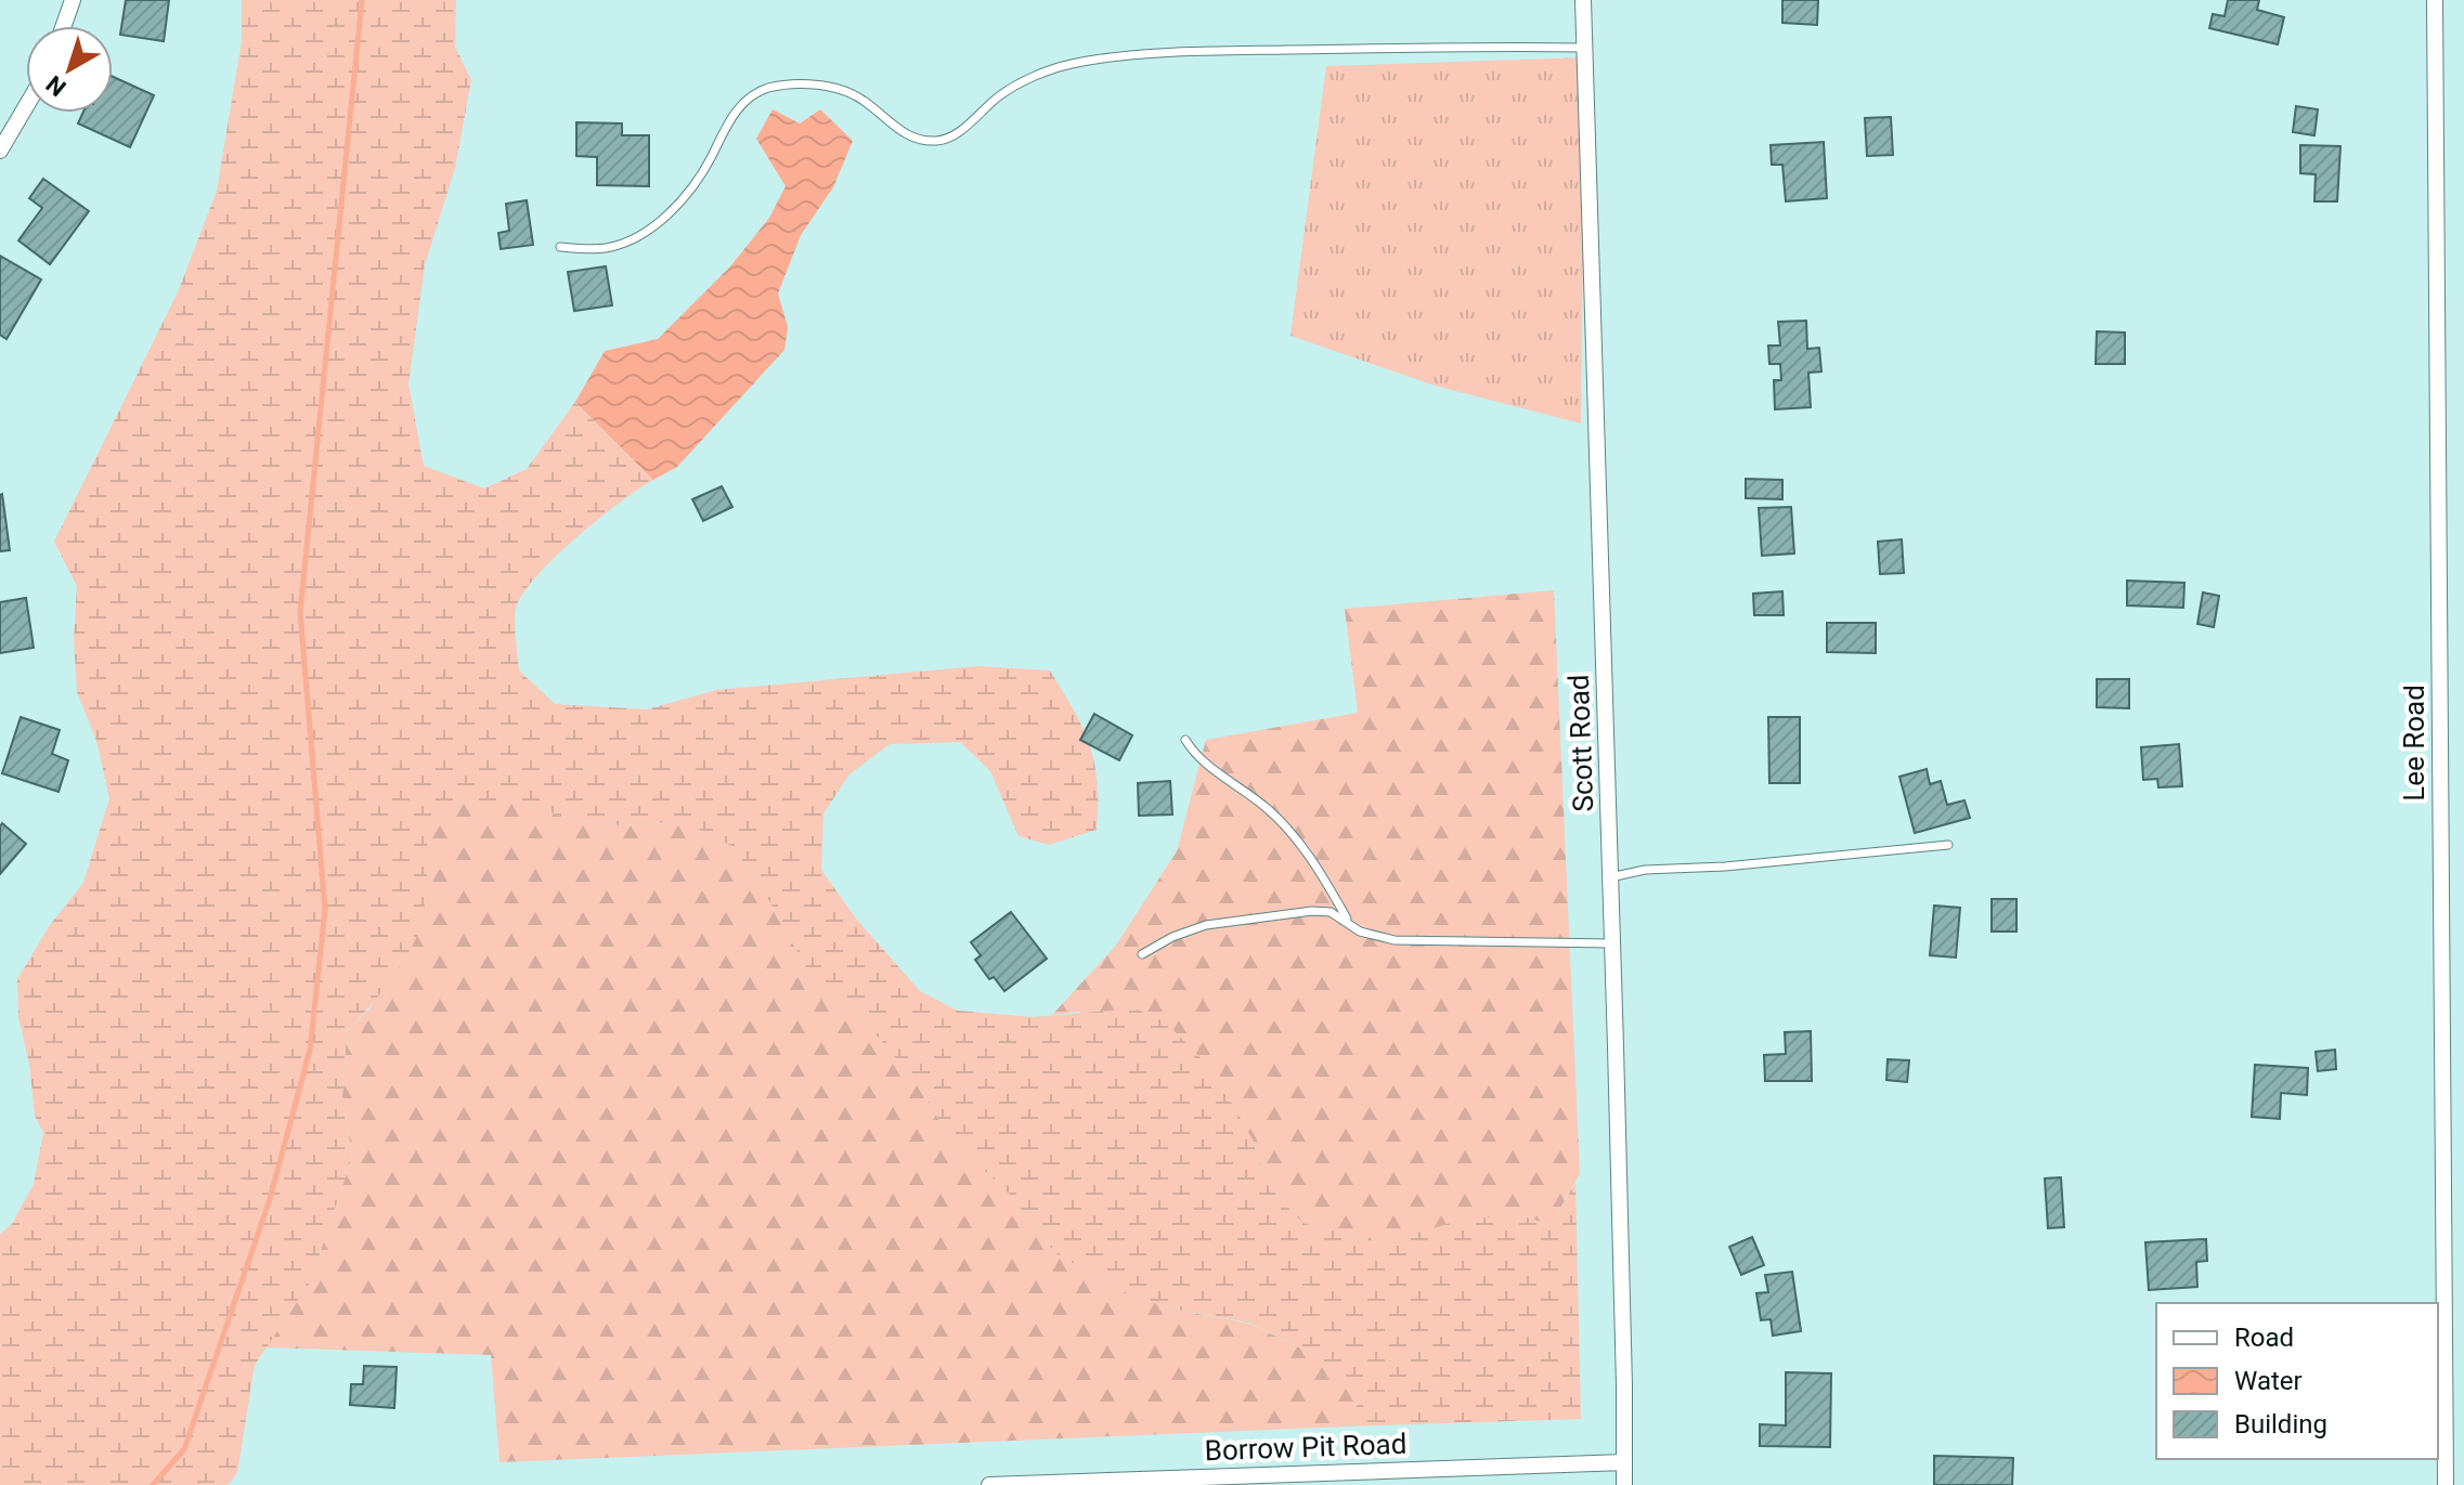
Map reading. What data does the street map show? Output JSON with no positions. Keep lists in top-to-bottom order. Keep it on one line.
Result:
{"streets":{"street":["Scott Road","Lee Road","Borrow Pit Road"]},"crossings":[["Scott Road","Borrow Pit Road"]],"legend":["Road","Water","Building"],"north":"bottom left"}
